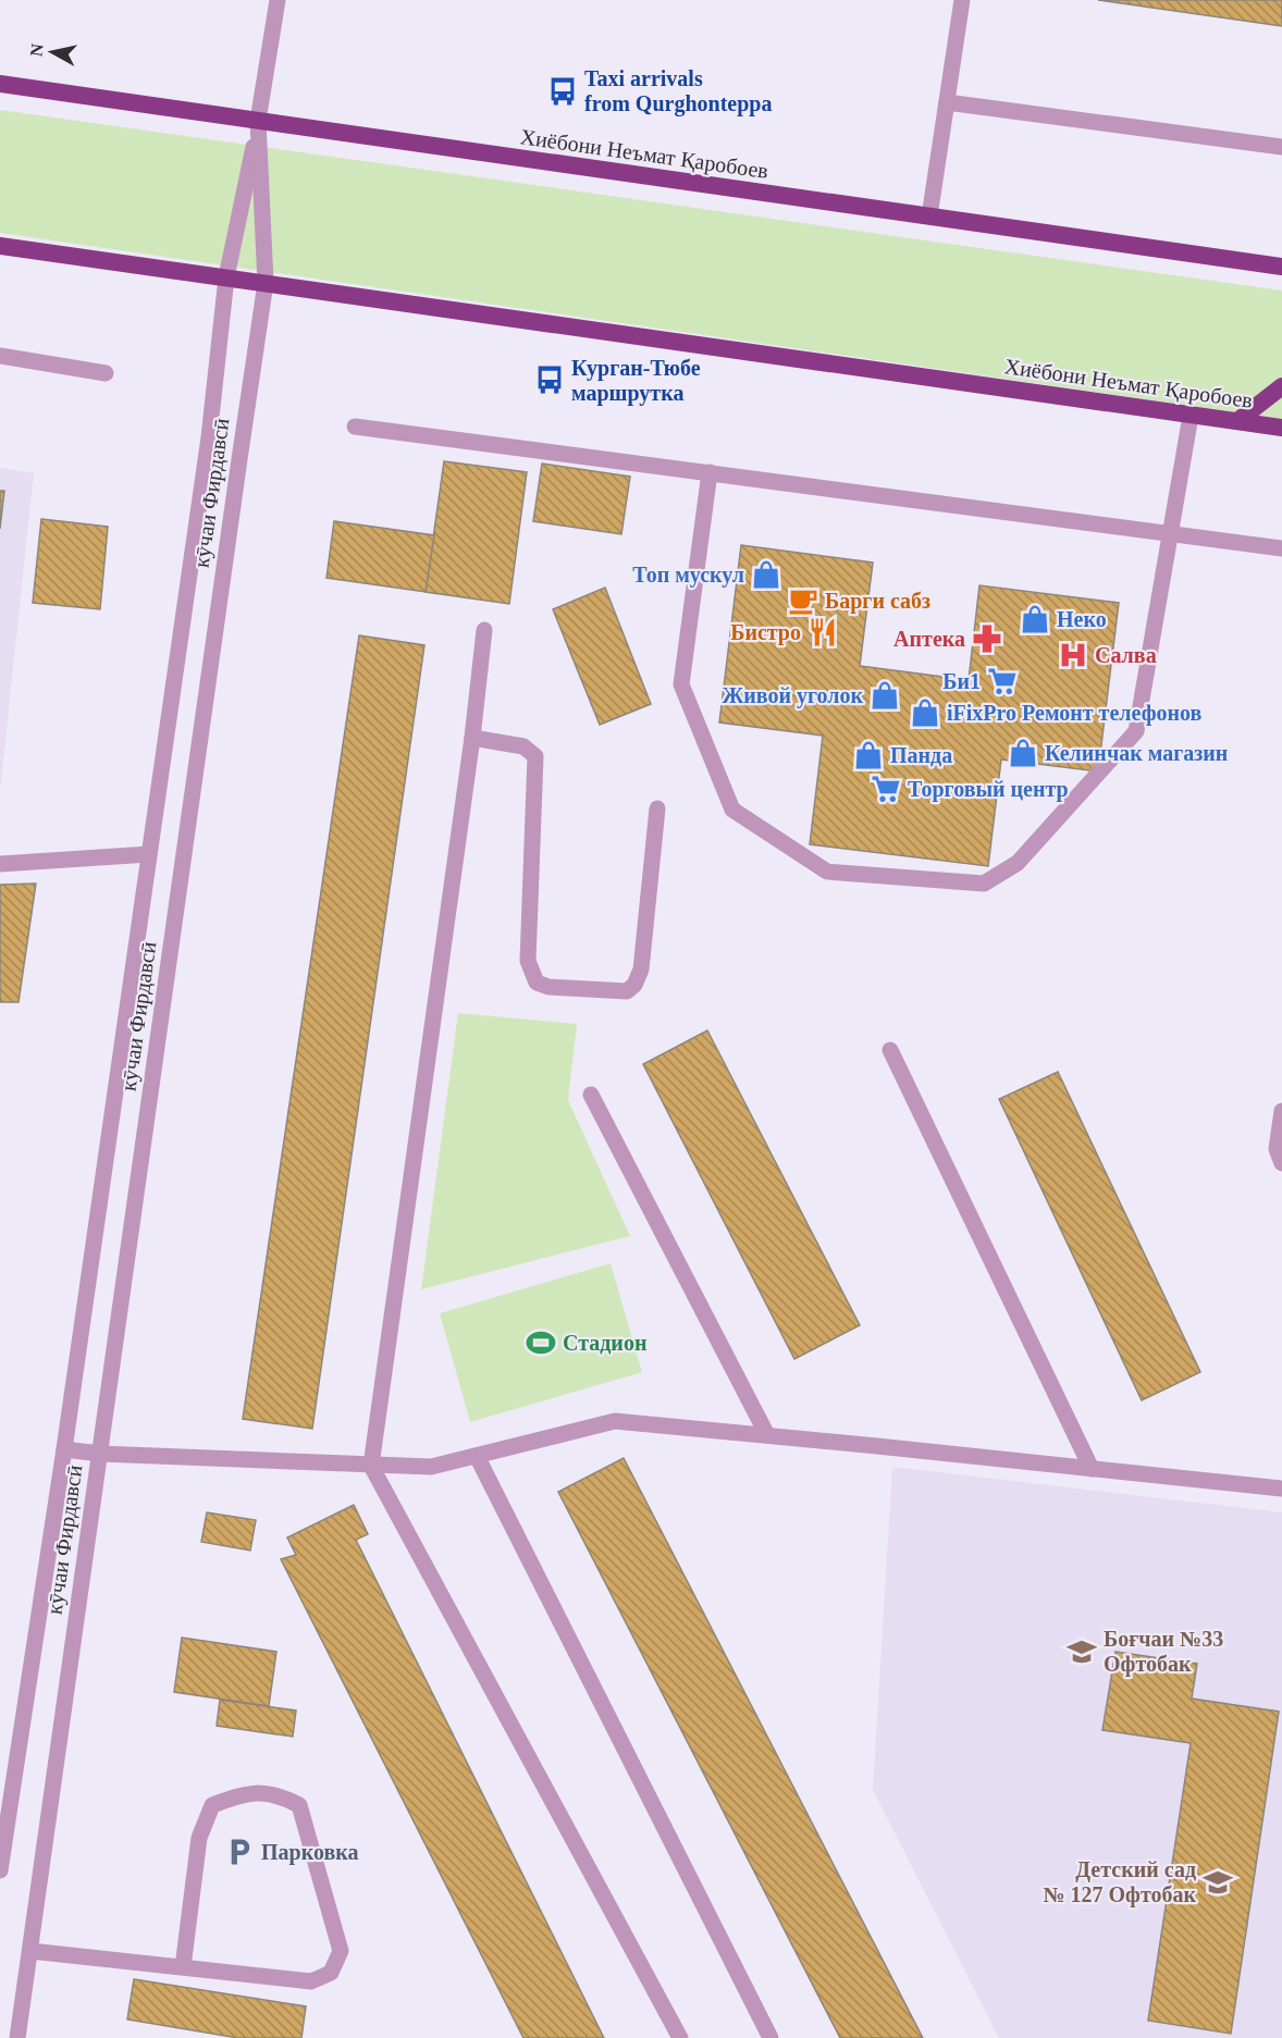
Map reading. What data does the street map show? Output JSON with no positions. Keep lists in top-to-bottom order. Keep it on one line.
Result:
{"streets":{"highway":["Хиёбони Неъмат Қаробоев"],"street":["кӯчаи Фирдавсӣ"]},"crossings":[["Хиёбони Неъмат Қаробоев","кӯчаи Фирдавсӣ"]],"places":{"bus stop":["Taxi arrivals from Qurghonteppa","Курган-Тюбе маршрутка"],"shop":["Топ мускул","Неко","Живой уголок","iFixPro Ремонт телефонов","Келинчак магазин","Панда"],"cafe":["Барги сабз"],"restaurant":["Бистро"],"pharmacy":["Аптека"],"hospital":["Салва"],"supermarket":["Би1","Торговый центр"],"sports":["Стадион"],"school or university":["Боғчаи №33 Офтобак","Детский сад № 127 Офтобак"],"parking":["Парковка"]},"north":"left"}
